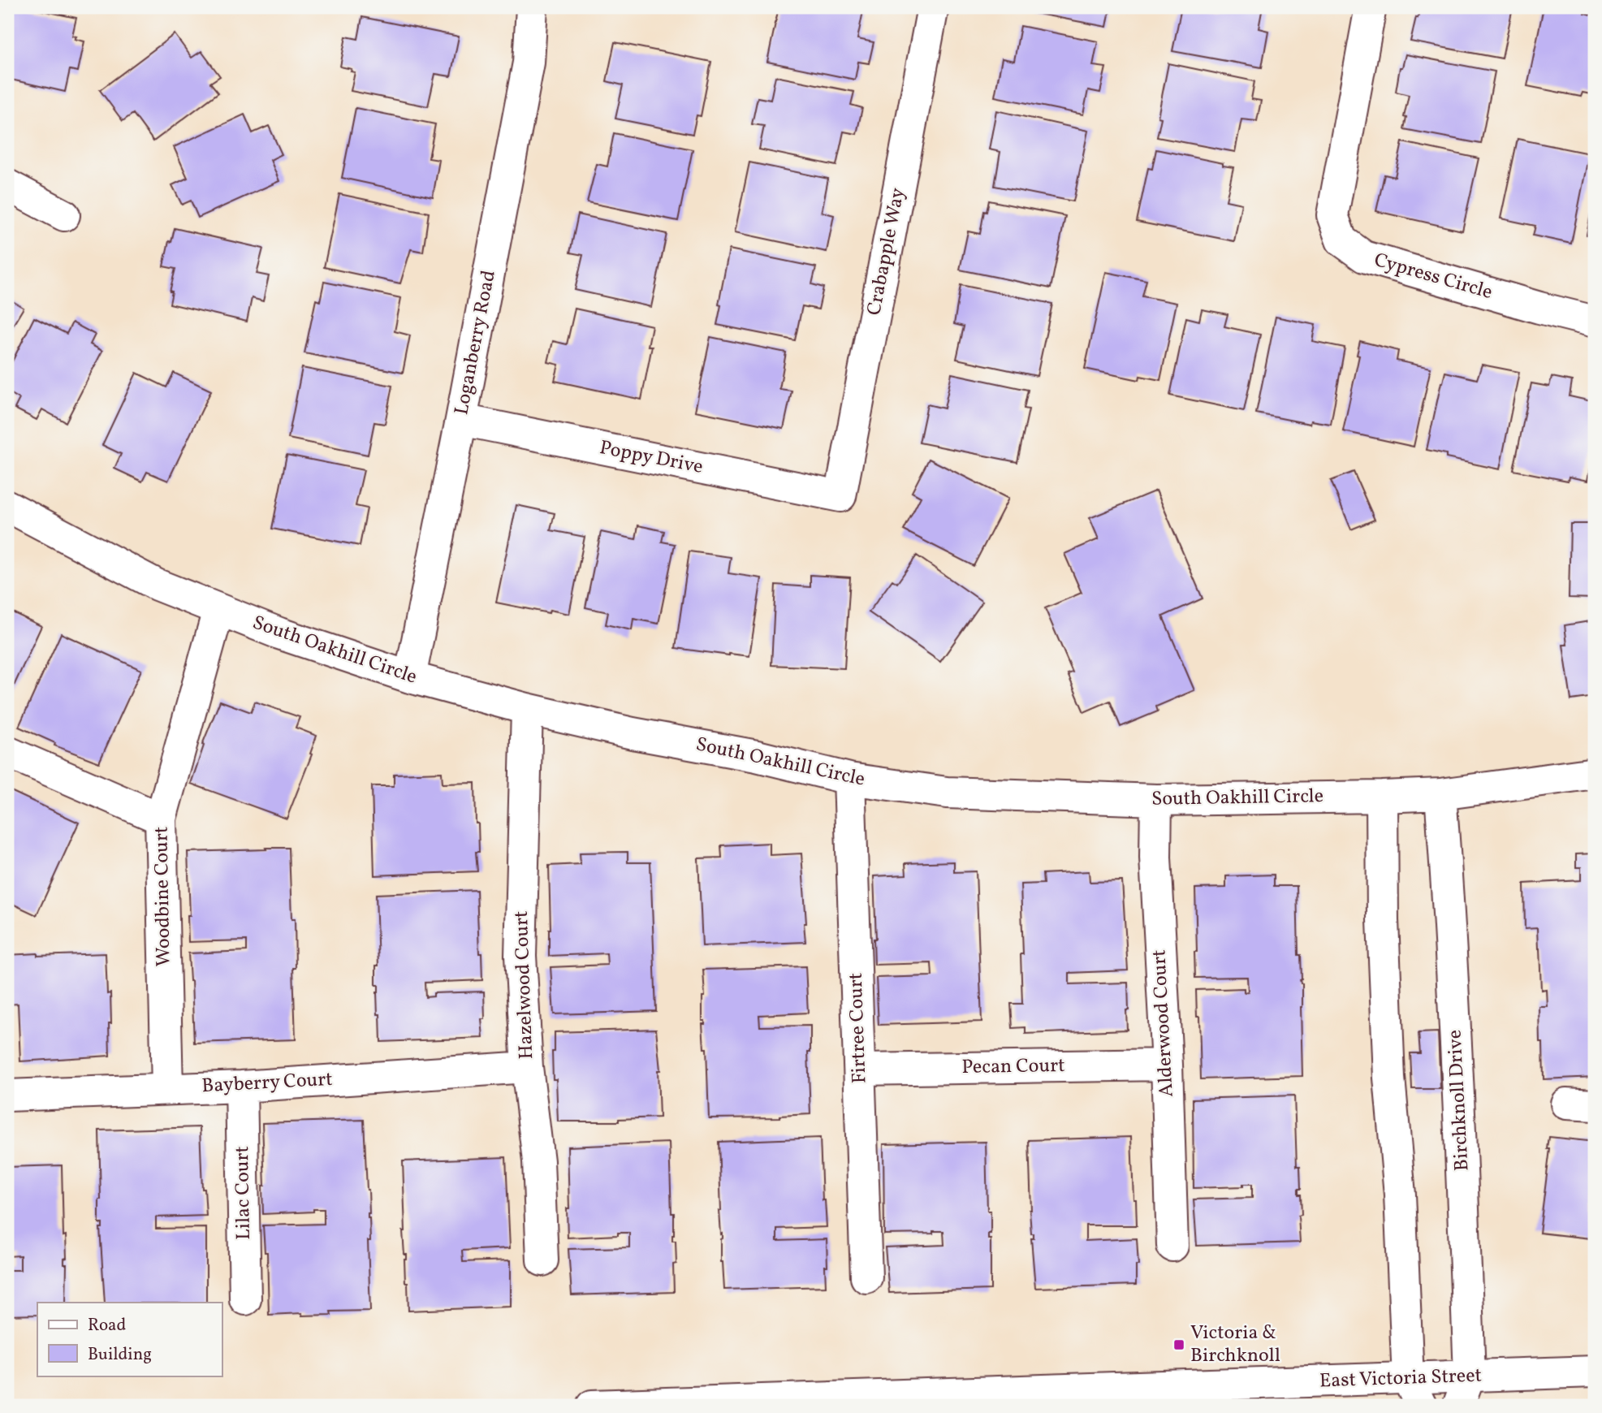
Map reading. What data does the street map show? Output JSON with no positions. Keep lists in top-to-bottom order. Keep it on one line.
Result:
{"streets":{"street":["Crabapple Way","Cypress Circle","Loganberry Road","Poppy Drive","South Oakhill Circle","Woodbine Court","Hazelwood Court","Alderwood Court","Firtree Court","Pecan Court","Bayberry Court","Birchknoll Drive","Lilac Court","East Victoria Street"]},"crossings":[["Crabapple Way","Poppy Drive"],["Loganberry Road","Poppy Drive"],["Loganberry Road","South Oakhill Circle"],["South Oakhill Circle","Woodbine Court"],["South Oakhill Circle","Hazelwood Court"],["South Oakhill Circle","Alderwood Court"],["South Oakhill Circle","Firtree Court"],["South Oakhill Circle","Birchknoll Drive"],["Woodbine Court","Bayberry Court"],["Hazelwood Court","Bayberry Court"],["Alderwood Court","Pecan Court"],["Firtree Court","Pecan Court"],["Bayberry Court","Lilac Court"],["Birchknoll Drive","East Victoria Street"]],"places":{"transit":["Victoria & Birchknoll"]},"legend":["Road","Building"]}
